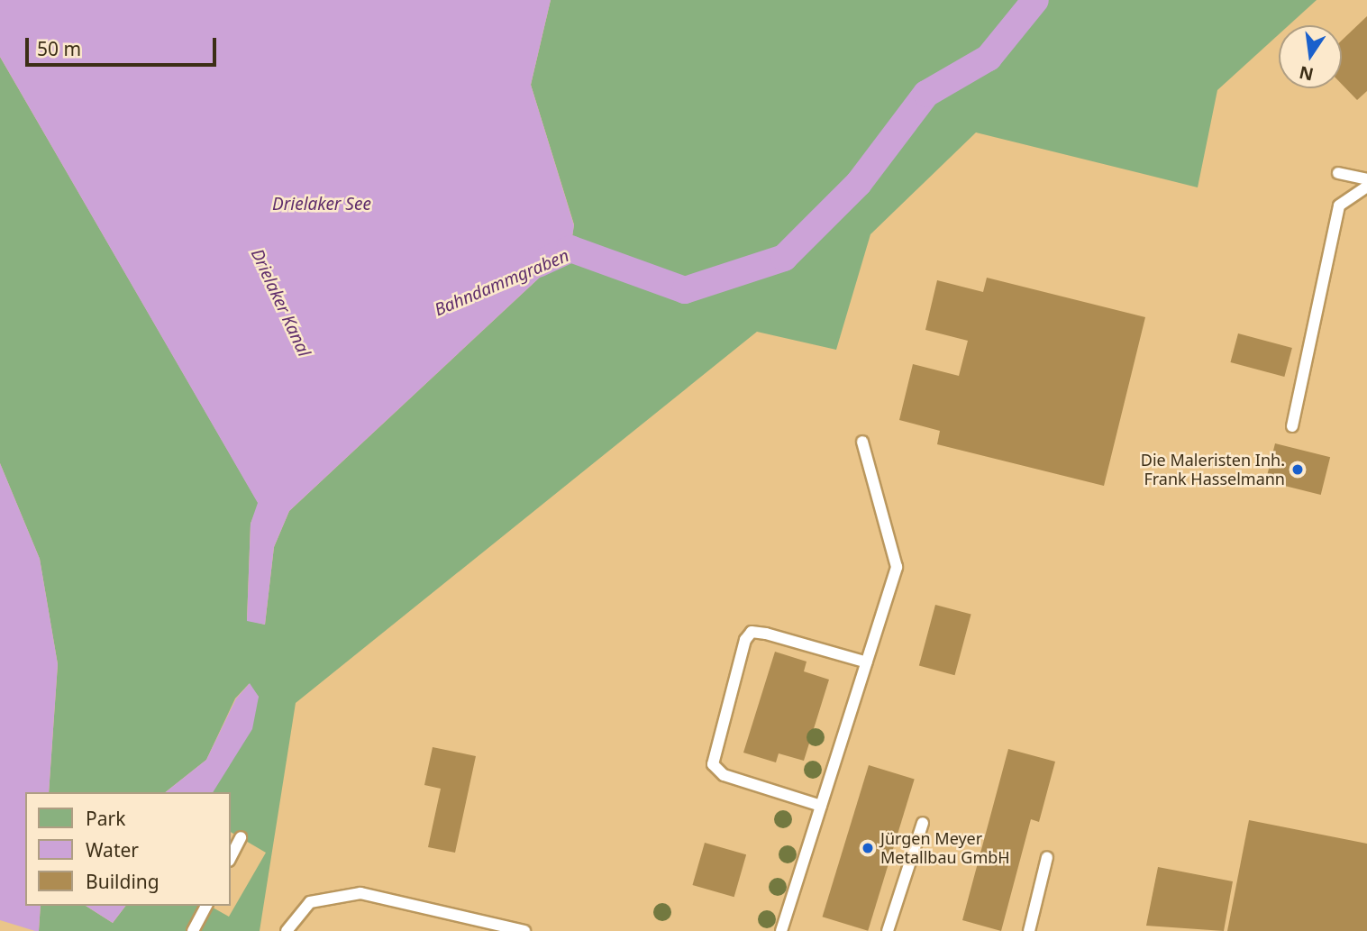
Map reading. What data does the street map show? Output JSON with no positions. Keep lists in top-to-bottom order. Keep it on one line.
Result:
{"water":["Drielaker See","Bahndammgraben","Drielaker Kanal"],"places":["Die Maleristen Inh. Frank Hasselmann","Jürgen Meyer Metallbau GmbH"],"legend":["Park","Water","Building"],"scale_bar":"50 m","north":"bottom"}
